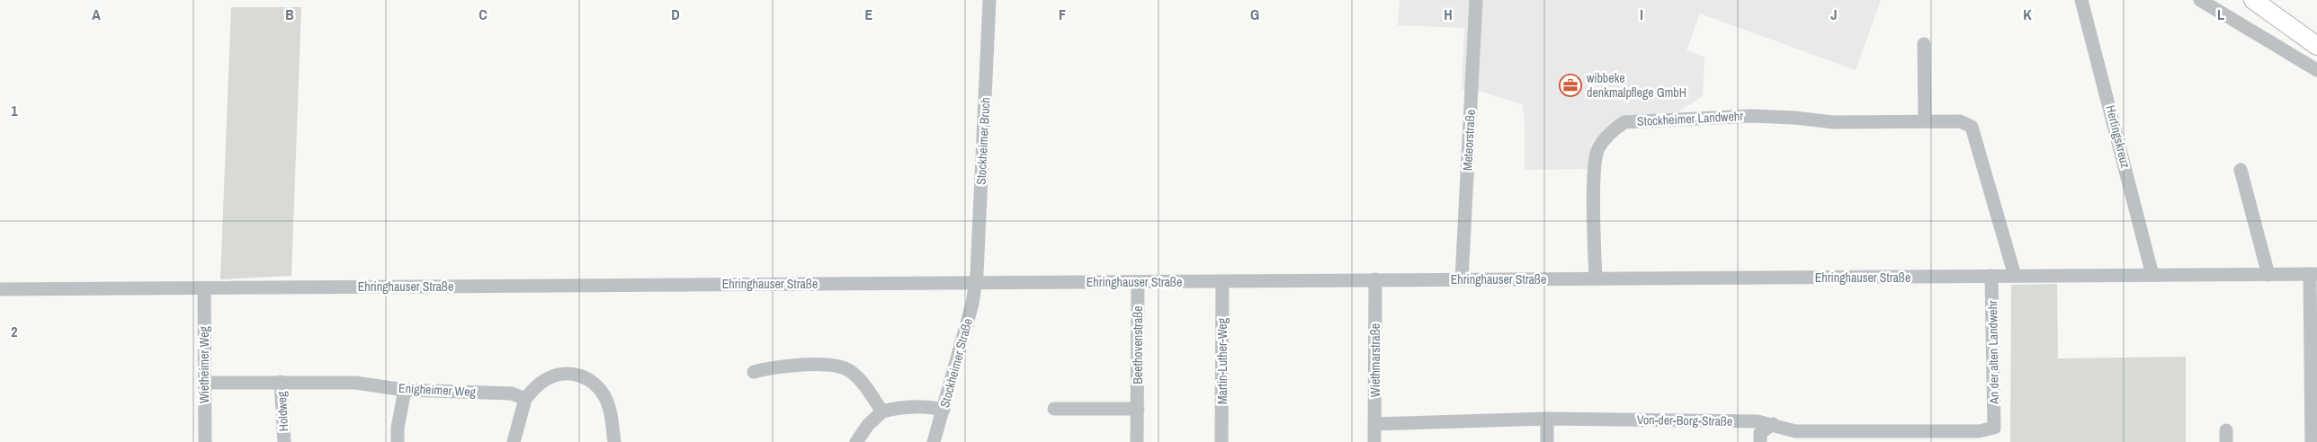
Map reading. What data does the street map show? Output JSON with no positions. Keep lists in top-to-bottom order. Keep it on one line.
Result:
{"streets":{"street":["Stockheimer Landwehr","Hertingskreuz","Meteorstraße","Stockheimer Bruch","Ehringhauser Straße","Beethovenstraße","An der alten Landwehr","Wiethmarstraße","Martin-Luther-Weg","Stockheimer Straße","Wietheimer Weg","Enigheimer Weg","Holdweg","Von-der-Borg-Straße"]},"crossings":[["Stockheimer Landwehr","Ehringhauser Straße"],["Hertingskreuz","Ehringhauser Straße"],["Meteorstraße","Ehringhauser Straße"],["Stockheimer Bruch","Ehringhauser Straße"],["Stockheimer Bruch","Stockheimer Straße"],["Ehringhauser Straße","Beethovenstraße"],["Ehringhauser Straße","An der alten Landwehr"],["Ehringhauser Straße","Wiethmarstraße"],["Ehringhauser Straße","Martin-Luther-Weg"],["Ehringhauser Straße","Stockheimer Straße"],["Ehringhauser Straße","Wietheimer Weg"],["An der alten Landwehr","Von-der-Borg-Straße"],["Wiethmarstraße","Von-der-Borg-Straße"],["Wietheimer Weg","Enigheimer Weg"],["Enigheimer Weg","Holdweg"]],"places":{"office":["wibbeke denkmalpflege GmbH"]},"grid":{"columns":["A","B","C","D","E","F","G","H","I","J","K","L"],"rows":["1","2"]}}
